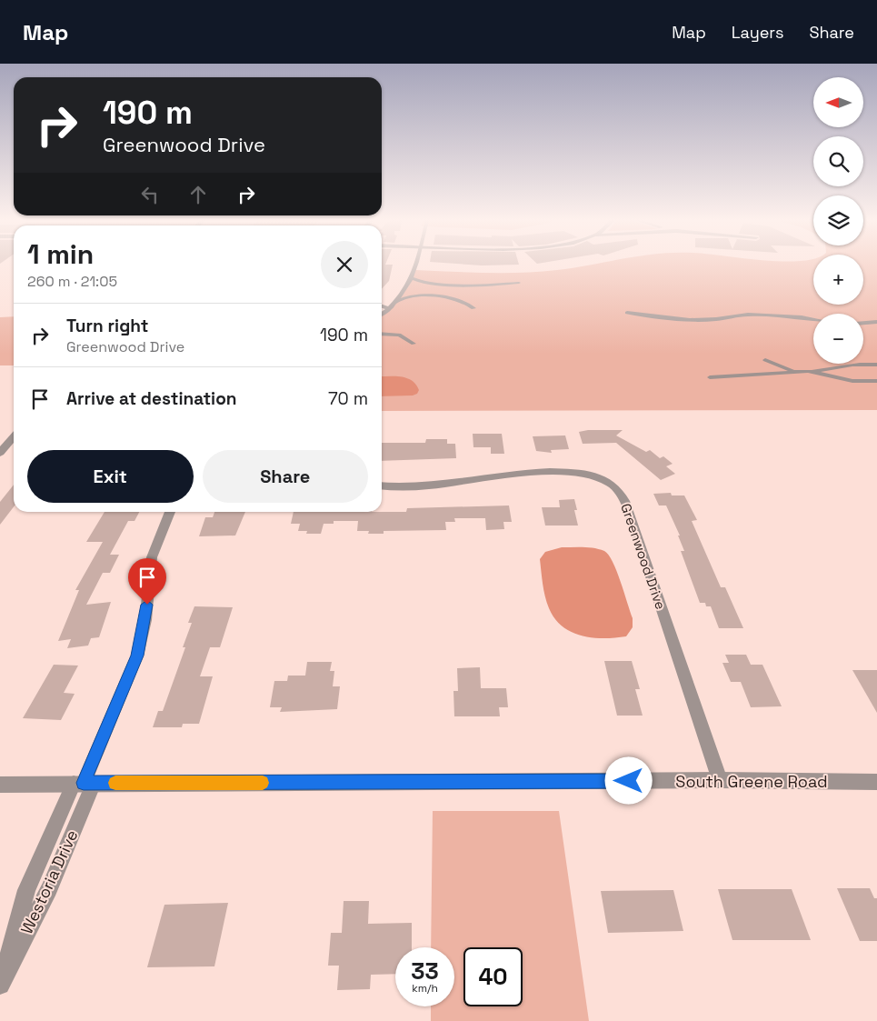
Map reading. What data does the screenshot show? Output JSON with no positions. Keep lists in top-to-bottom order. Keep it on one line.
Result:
{"streets":{"street":["Greenwood Drive","South Greene Road","Westoria Drive"]},"crossings":[["Greenwood Drive","South Greene Road"],["South Greene Road","Westoria Drive"]],"north":"left","page":{"header":"Map","nav":["Map","Layers","Share"],"map_buttons":["+","−"],"turn":["190 m","Greenwood Drive"],"heading":["1 min","260 m · 21:05"],"list":[{"name":"Turn right","note":"Greenwood Drive","value":"190 m"},{"name":"Arrive at destination","value":"70 m"}],"buttons":["Exit","Share"],"speed":"33 km/h","limit":"40"}}
